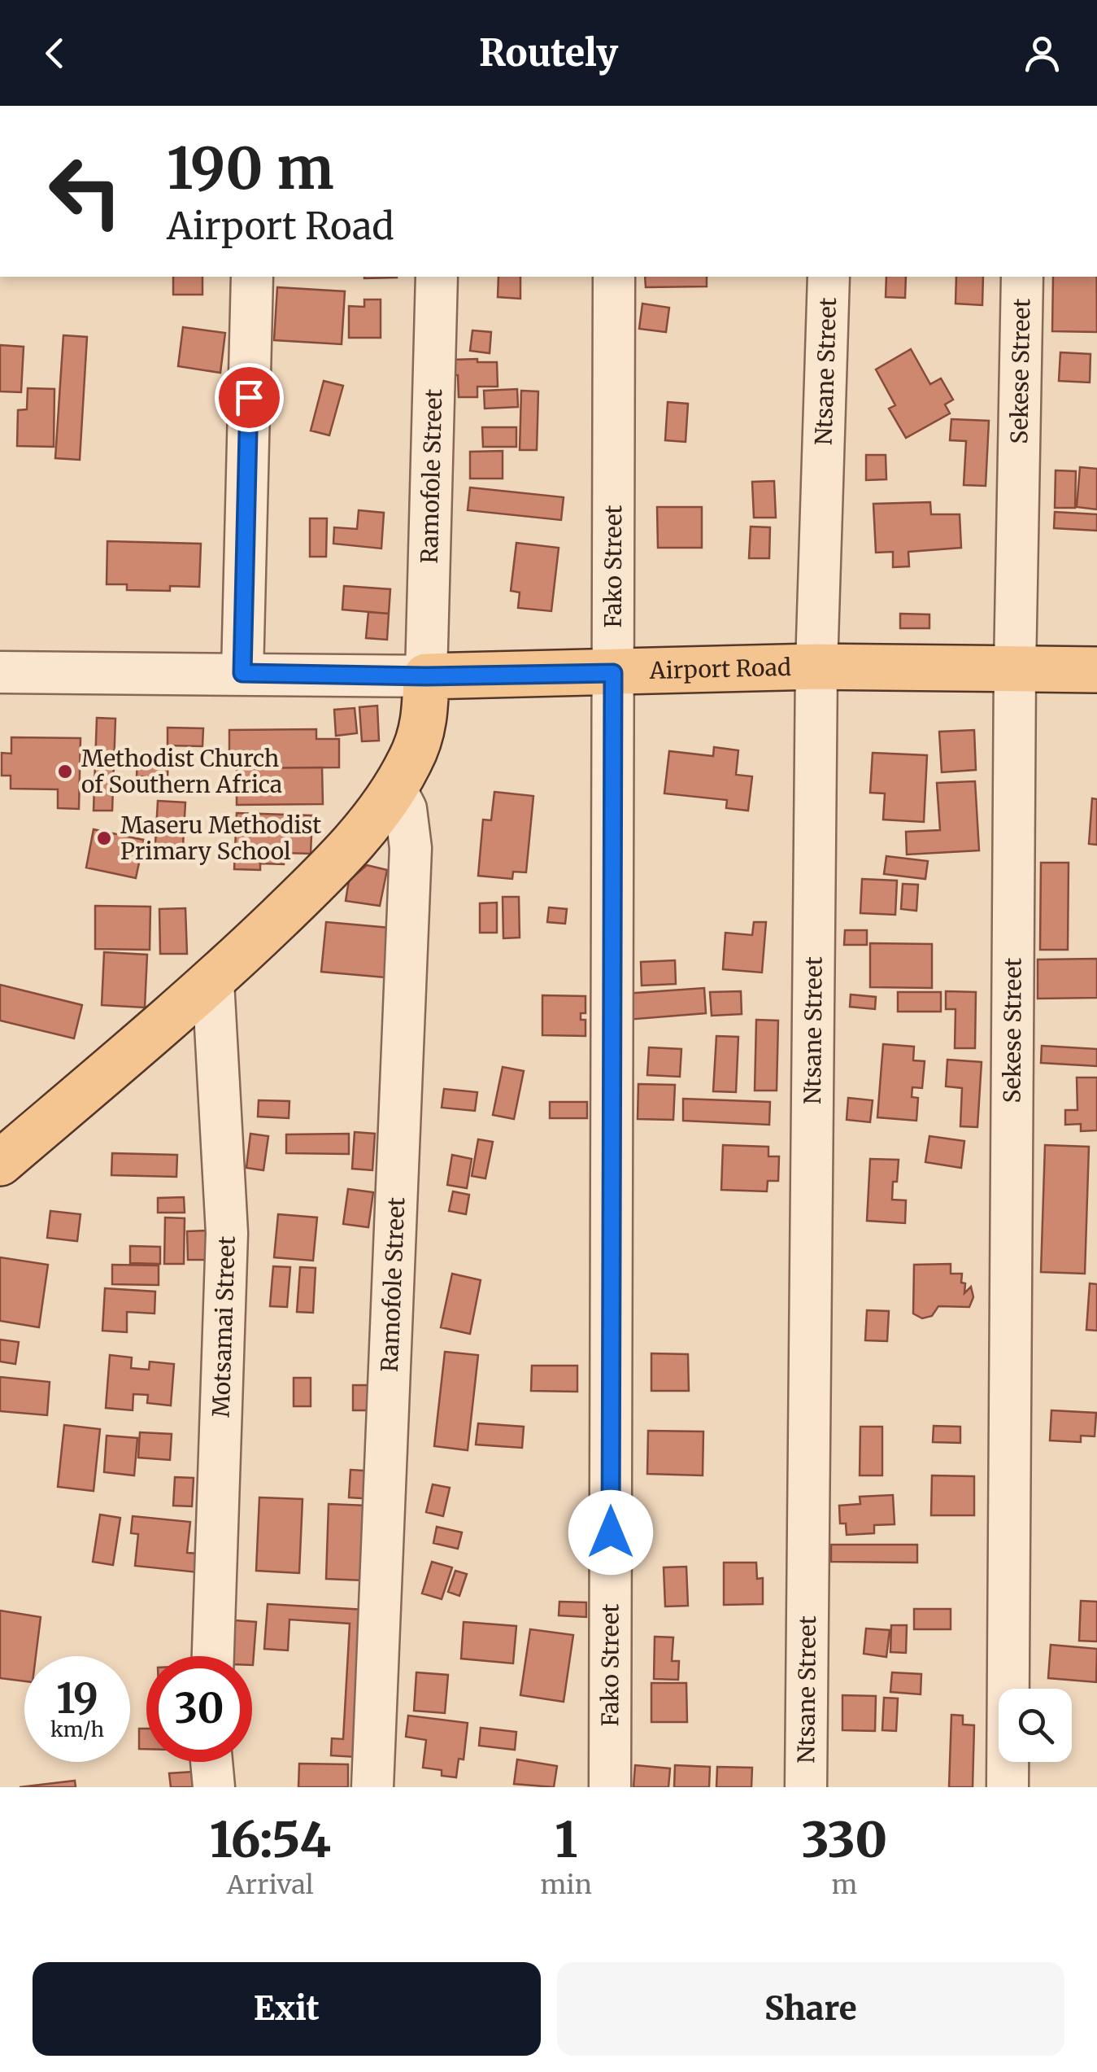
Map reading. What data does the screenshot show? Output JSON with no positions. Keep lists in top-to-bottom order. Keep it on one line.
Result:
{"streets":{"main road":["Airport Road"],"street":["Ntsane Street","Sekese Street","Ramofole Street","Fako Street","Motsamai Street"]},"crossings":[["Ntsane Street","Airport Road"],["Sekese Street","Airport Road"],["Ramofole Street","Airport Road"],["Fako Street","Airport Road"]],"places":["Methodist Church of Southern Africa","Maseru Methodist Primary School"],"page":{"header":"Routely","turn":["190 m","Airport Road"],"speed":"19 km/h","limit":"30","eta":["16:54","Arrival","1","min","330","m"],"buttons":["Exit","Share"]}}
